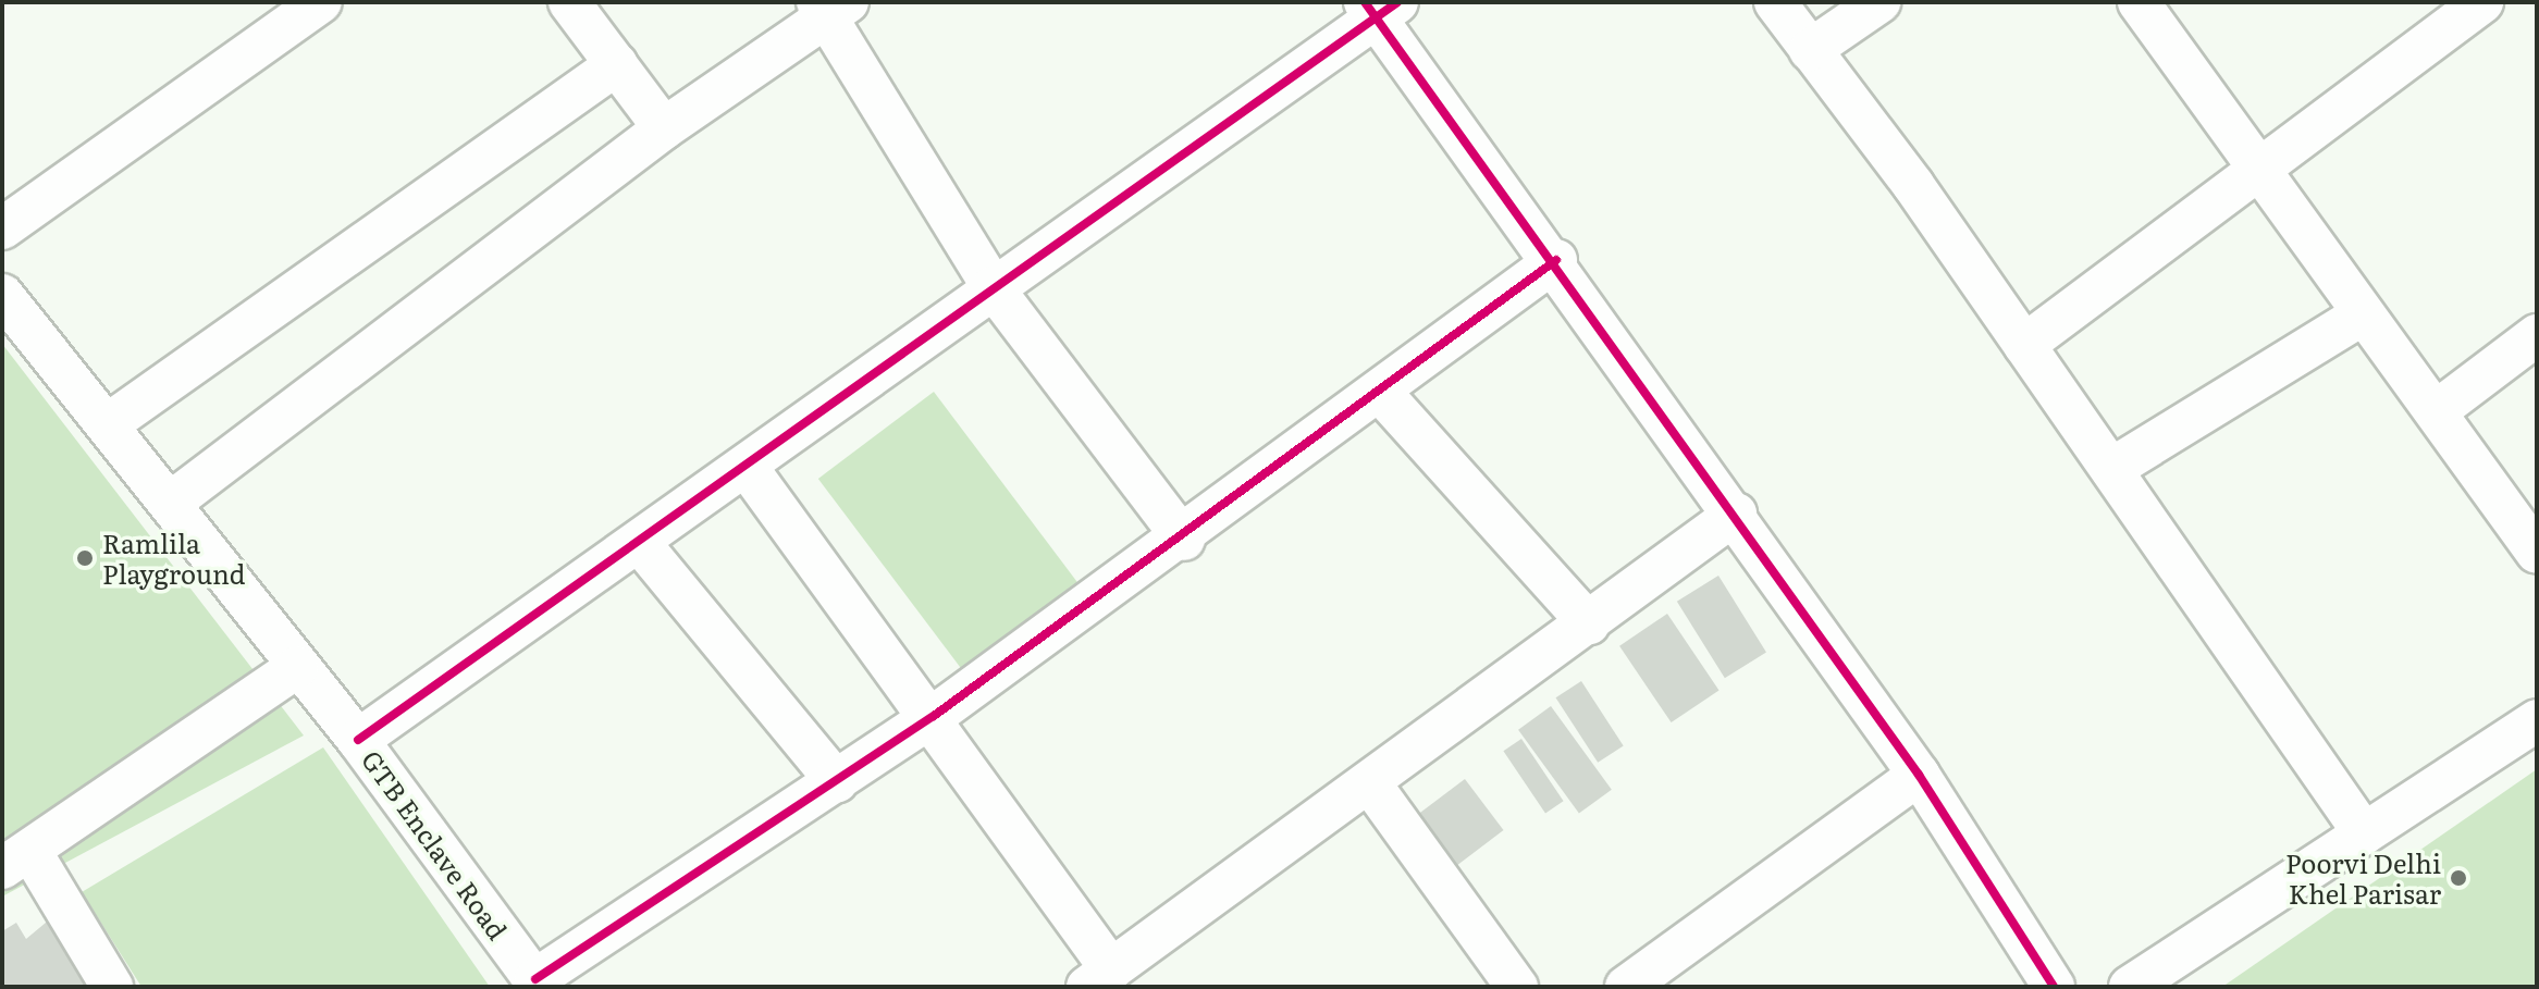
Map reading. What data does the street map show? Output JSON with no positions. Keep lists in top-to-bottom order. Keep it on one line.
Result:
{"streets":{"street":["GTB Enclave Road"]},"places":["Ramlila Playground","Poorvi Delhi Khel Parisar"]}
